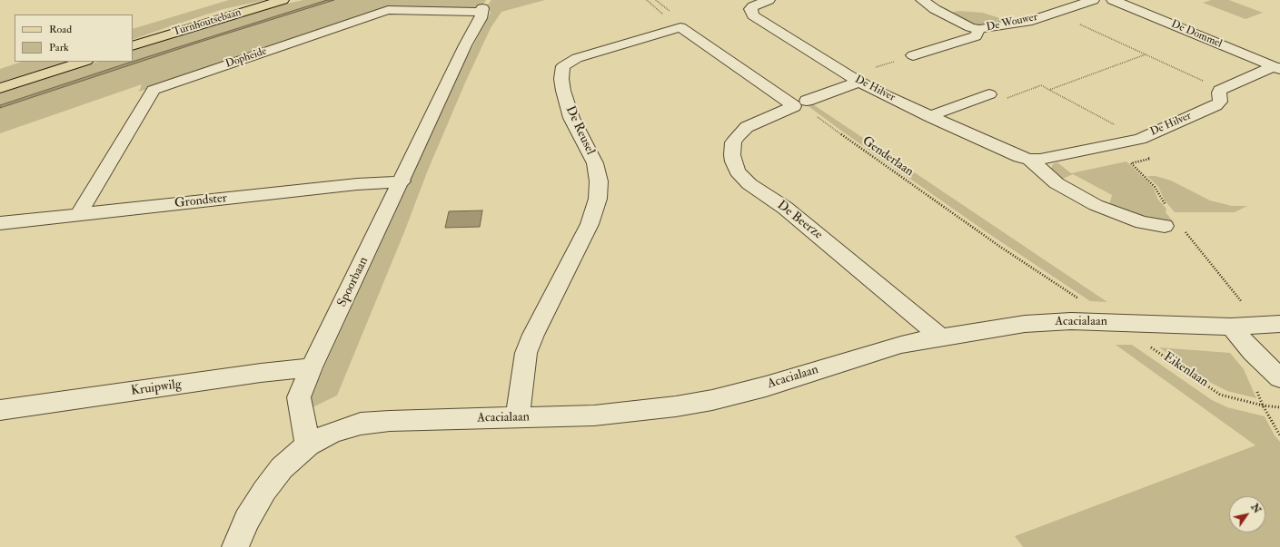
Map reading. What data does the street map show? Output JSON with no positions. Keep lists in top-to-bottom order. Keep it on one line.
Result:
{"streets":{"main road":["Turnhoutsebaan"],"street":["De Wouwer","De Dommel","Dopheide","De Hilver","De Reusel","Grondster","De Beerze","Spoorbaan","Acacialaan","Kruipwilg"],"path":["Genderlaan","Eikenlaan"]},"crossings":[["Dopheide","Grondster"],["Dopheide","Spoorbaan"],["De Hilver","De Beerze"],["De Reusel","De Beerze"],["De Reusel","Acacialaan"],["Grondster","Spoorbaan"],["De Beerze","Acacialaan"],["Spoorbaan","Acacialaan"],["Spoorbaan","Kruipwilg"]],"legend":["Road","Park"],"north":"top right"}
